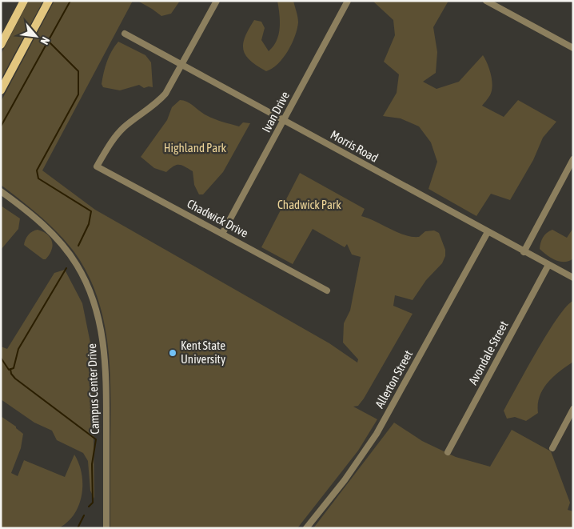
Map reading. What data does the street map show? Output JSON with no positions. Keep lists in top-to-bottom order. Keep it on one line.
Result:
{"streets":{"street":["Ivan Drive","Morris Road","Chadwick Drive","Avondale Street","Allerton Street","Campus Center Drive"]},"crossings":[["Ivan Drive","Morris Road"],["Ivan Drive","Chadwick Drive"],["Morris Road","Chadwick Drive"],["Morris Road","Avondale Street"],["Morris Road","Allerton Street"]],"parks":["Highland Park","Chadwick Park"],"places":["Kent State University"],"north":"bottom right"}
